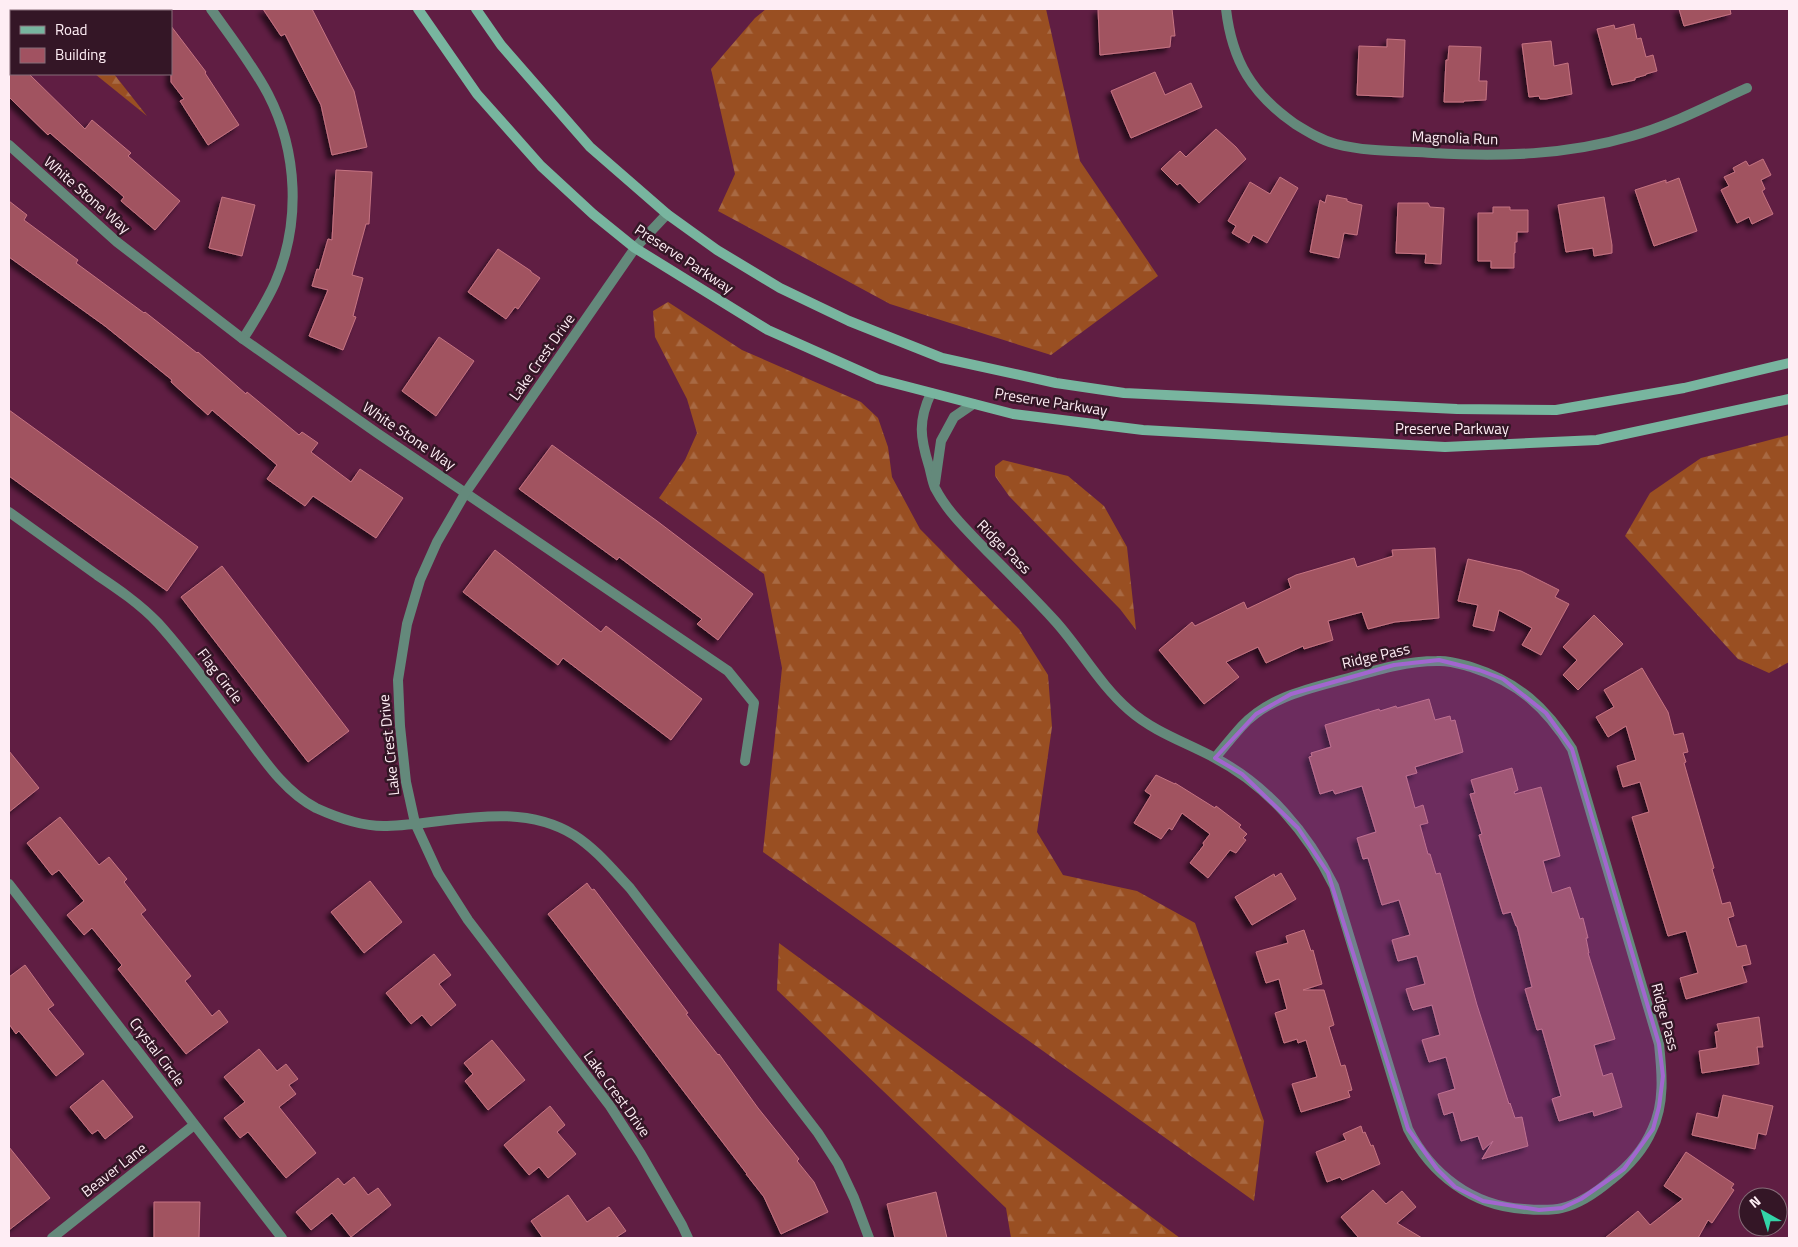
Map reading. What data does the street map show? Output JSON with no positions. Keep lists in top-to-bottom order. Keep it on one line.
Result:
{"streets":{"street":["Magnolia Run","White Stone Way","Preserve Parkway","Lake Crest Drive","Ridge Pass","Flag Circle","Crystal Circle","Beaver Lane"]},"crossings":[["White Stone Way","Lake Crest Drive"],["Preserve Parkway","Lake Crest Drive"],["Preserve Parkway","Ridge Pass"],["Lake Crest Drive","Flag Circle"],["Crystal Circle","Beaver Lane"]],"legend":["Road","Building"],"north":"top left"}
